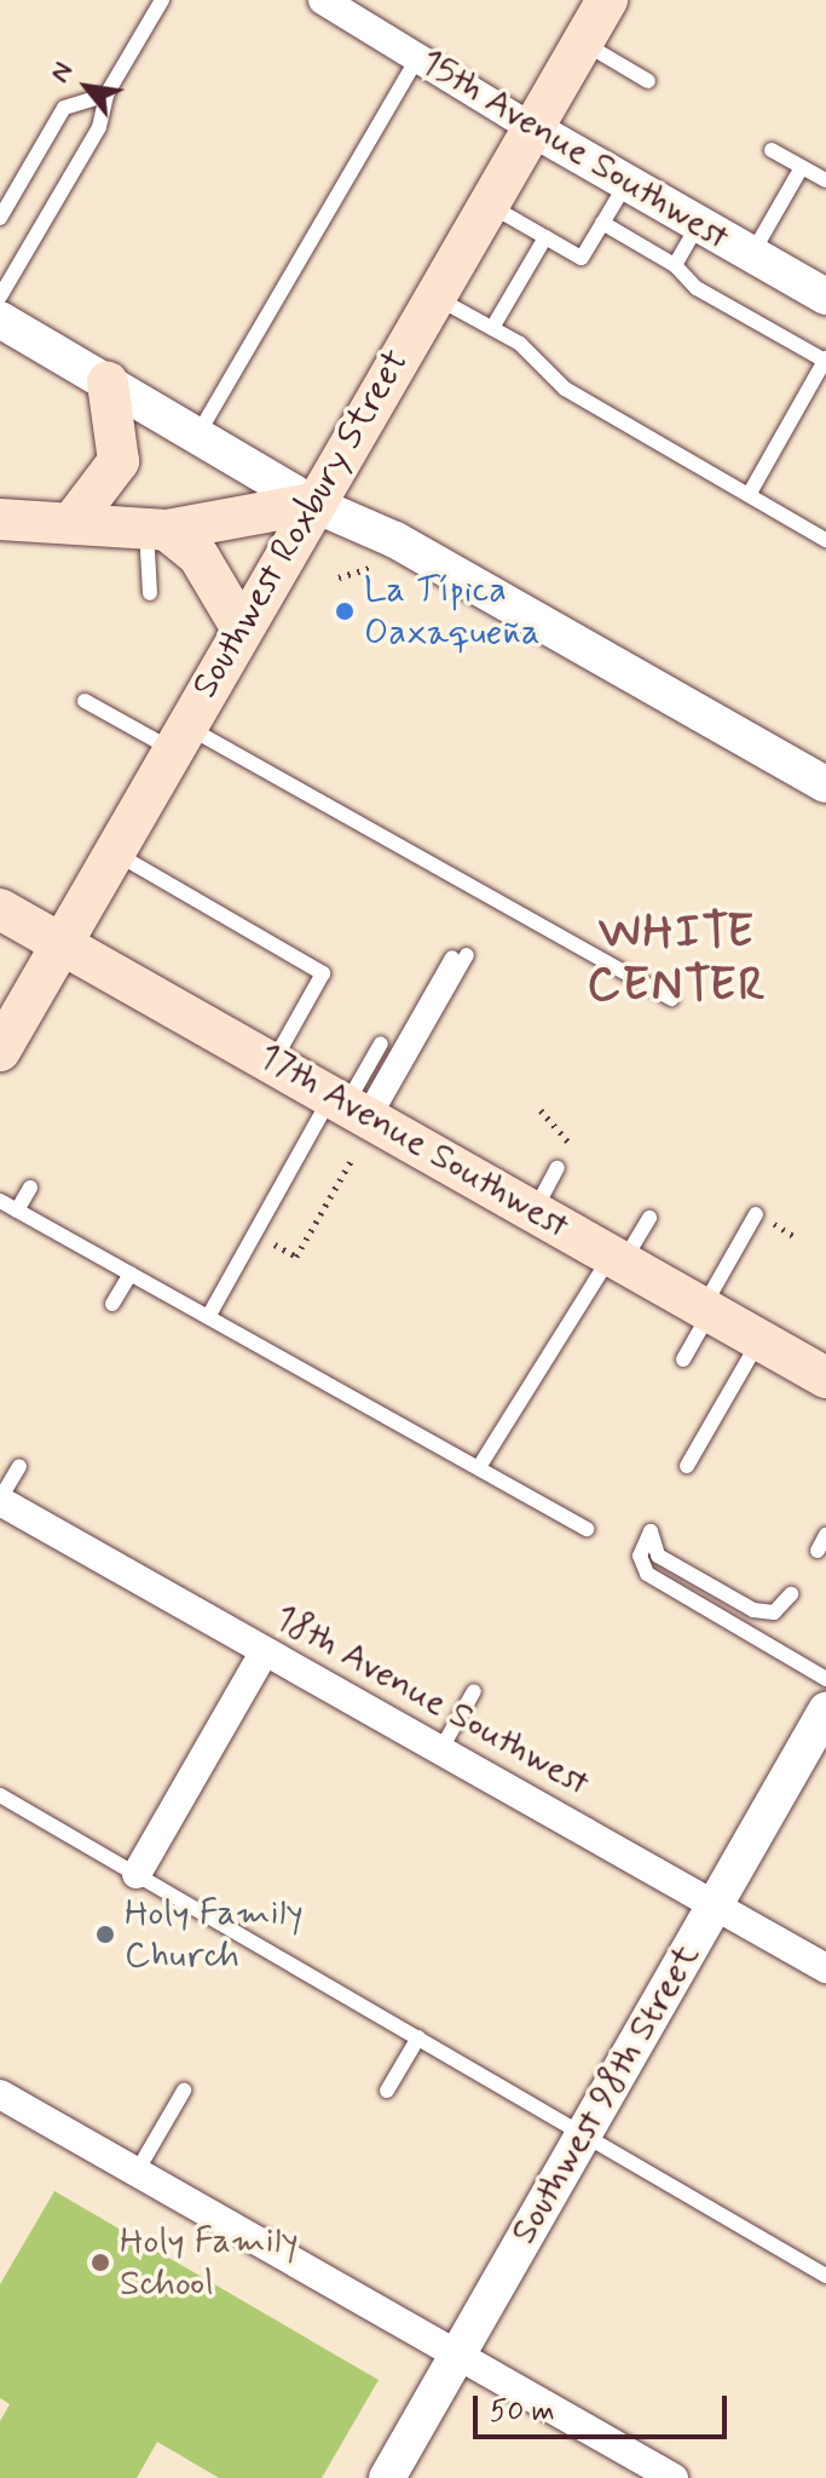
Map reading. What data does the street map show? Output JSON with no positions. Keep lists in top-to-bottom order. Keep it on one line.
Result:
{"streets":{"main road":["Southwest Roxbury Street","17th Avenue Southwest"],"street":["15th Avenue Southwest","18th Avenue Southwest","Southwest 98th Street"]},"crossings":[["15th Avenue Southwest","Southwest Roxbury Street"],["Southwest Roxbury Street","17th Avenue Southwest"],["18th Avenue Southwest","Southwest 98th Street"]],"districts":["WHITE CENTER"],"places":["La Típica Oaxaqueña","Holy Family Church","Holy Family School"],"scale_bar":"50 m","north":"top left"}
